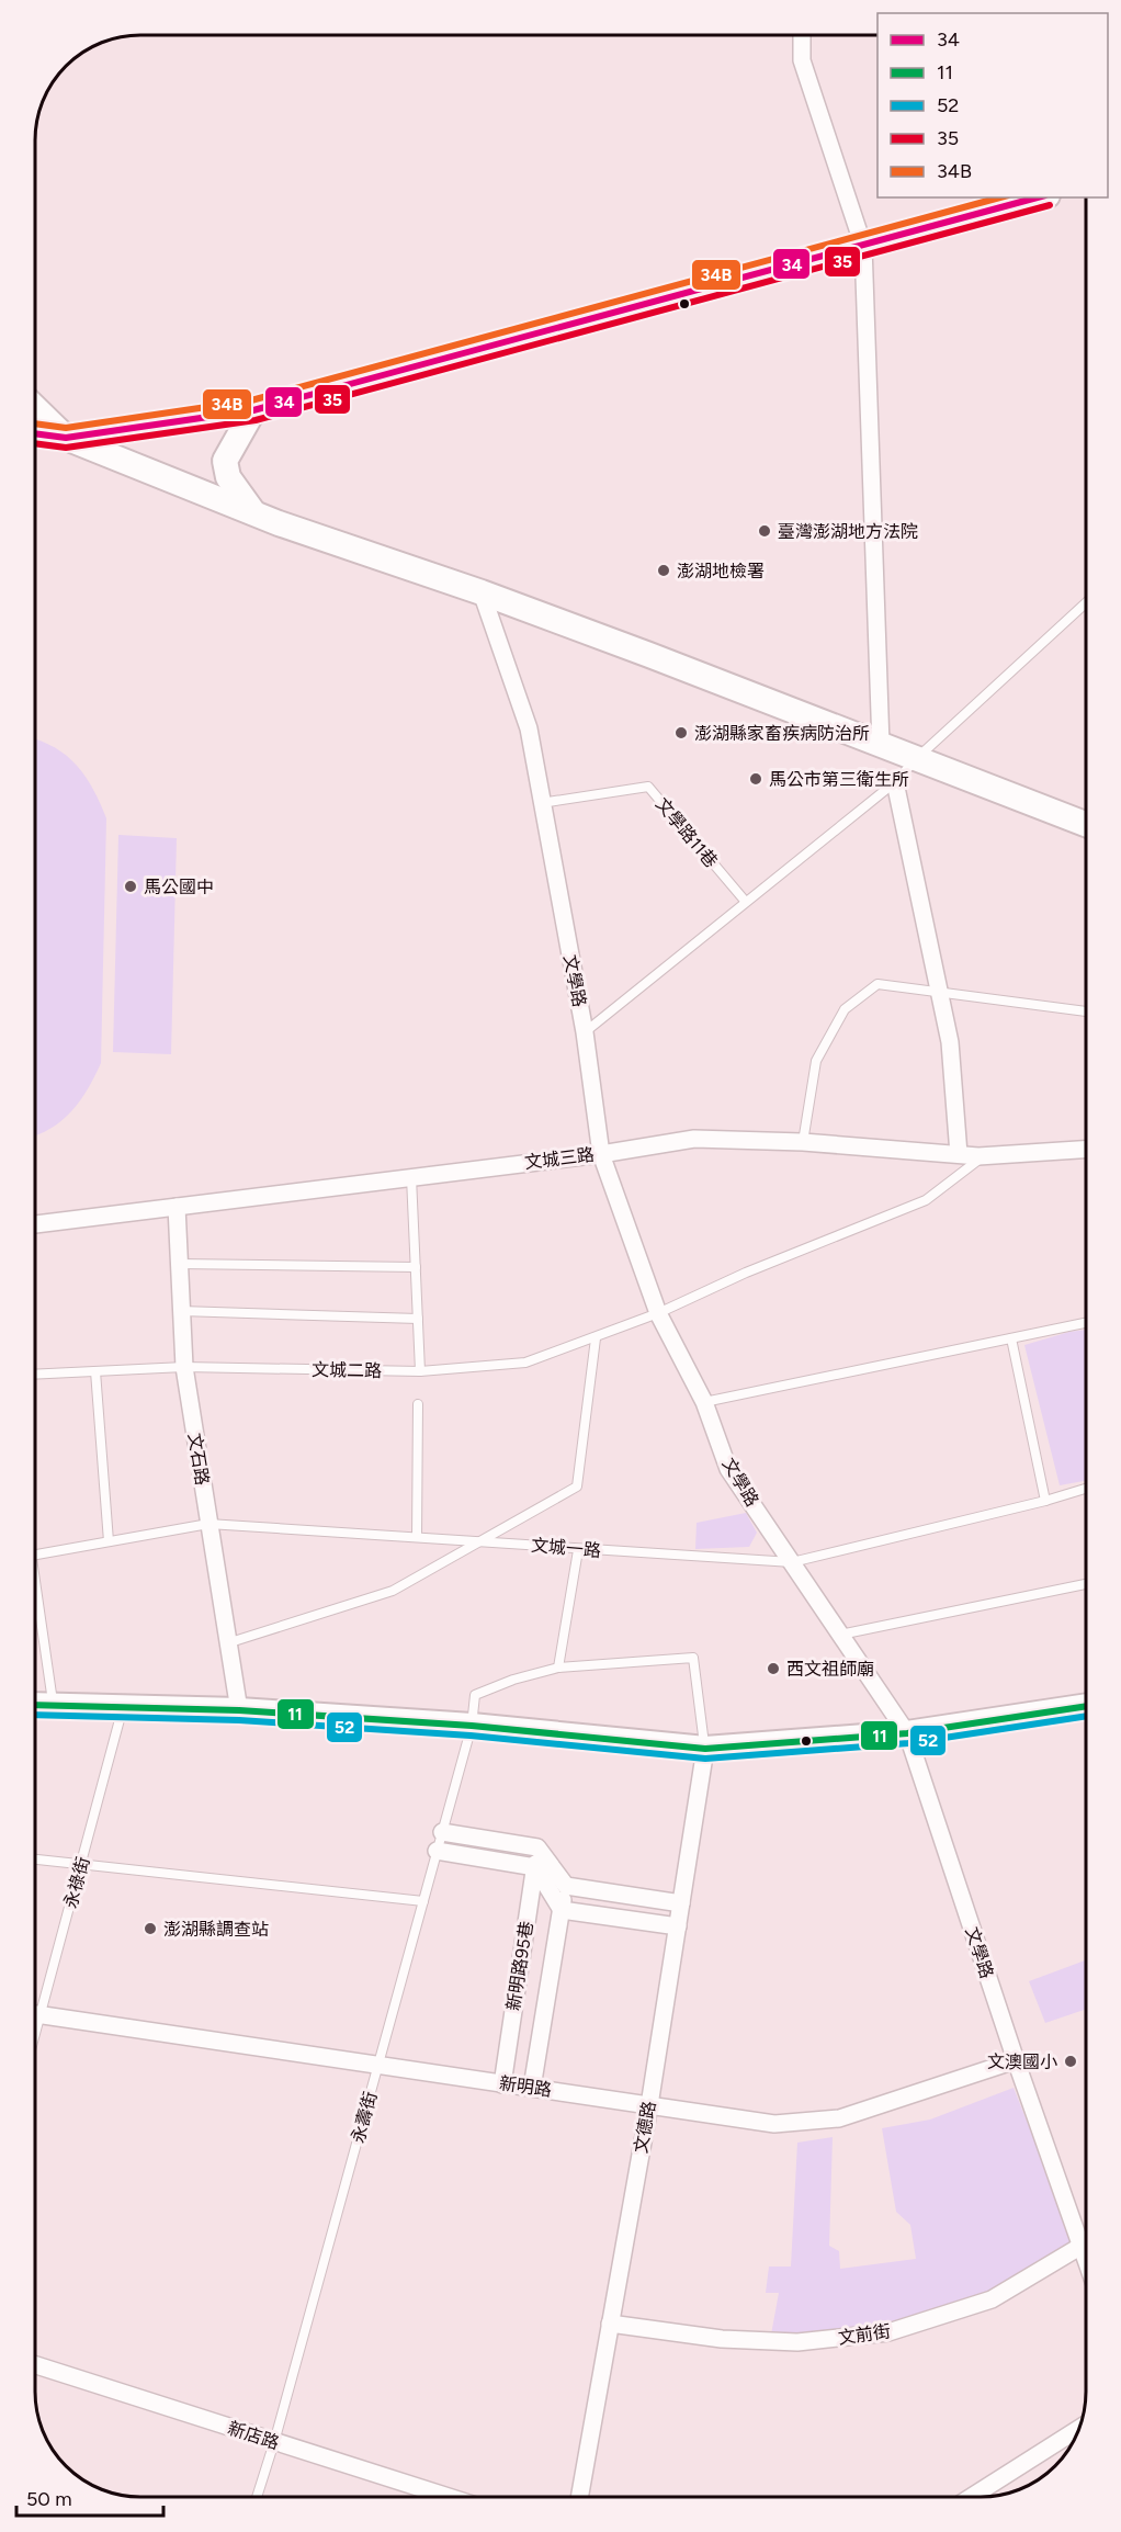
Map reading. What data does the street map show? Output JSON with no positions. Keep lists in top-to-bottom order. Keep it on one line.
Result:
{"streets":{"street":["文學路","文城三路","文石路","新明路95巷","新明路","文德路","文前街","新店路"],"lane":["文學路11巷","文城二路","文城一路","永祿街","永壽街"]},"crossings":[["文學路11巷","文學路"],["文學路","文城三路"],["文學路","文城二路"],["文學路","文城一路"],["文學路","新明路"],["文學路","文前街"],["文城三路","文城二路"],["文城三路","文石路"],["文城二路","文石路"],["文石路","文城一路"],["永祿街","新明路"],["新明路95巷","新明路"],["新明路","永壽街"],["新明路","文德路"],["永壽街","新店路"],["文德路","文前街"]],"places":["臺灣澎湖地方法院","澎湖地檢署","澎湖縣家畜疾病防治所","馬公市第三衛生所","馬公國中","西文祖師廟","澎湖縣調查站","文澳國小"],"lines":["transit line 34","transit line 34B","transit line 35","transit line 11","transit line 52"],"legend":["34","11","52","35","34B"],"scale_bar":"50 m"}
